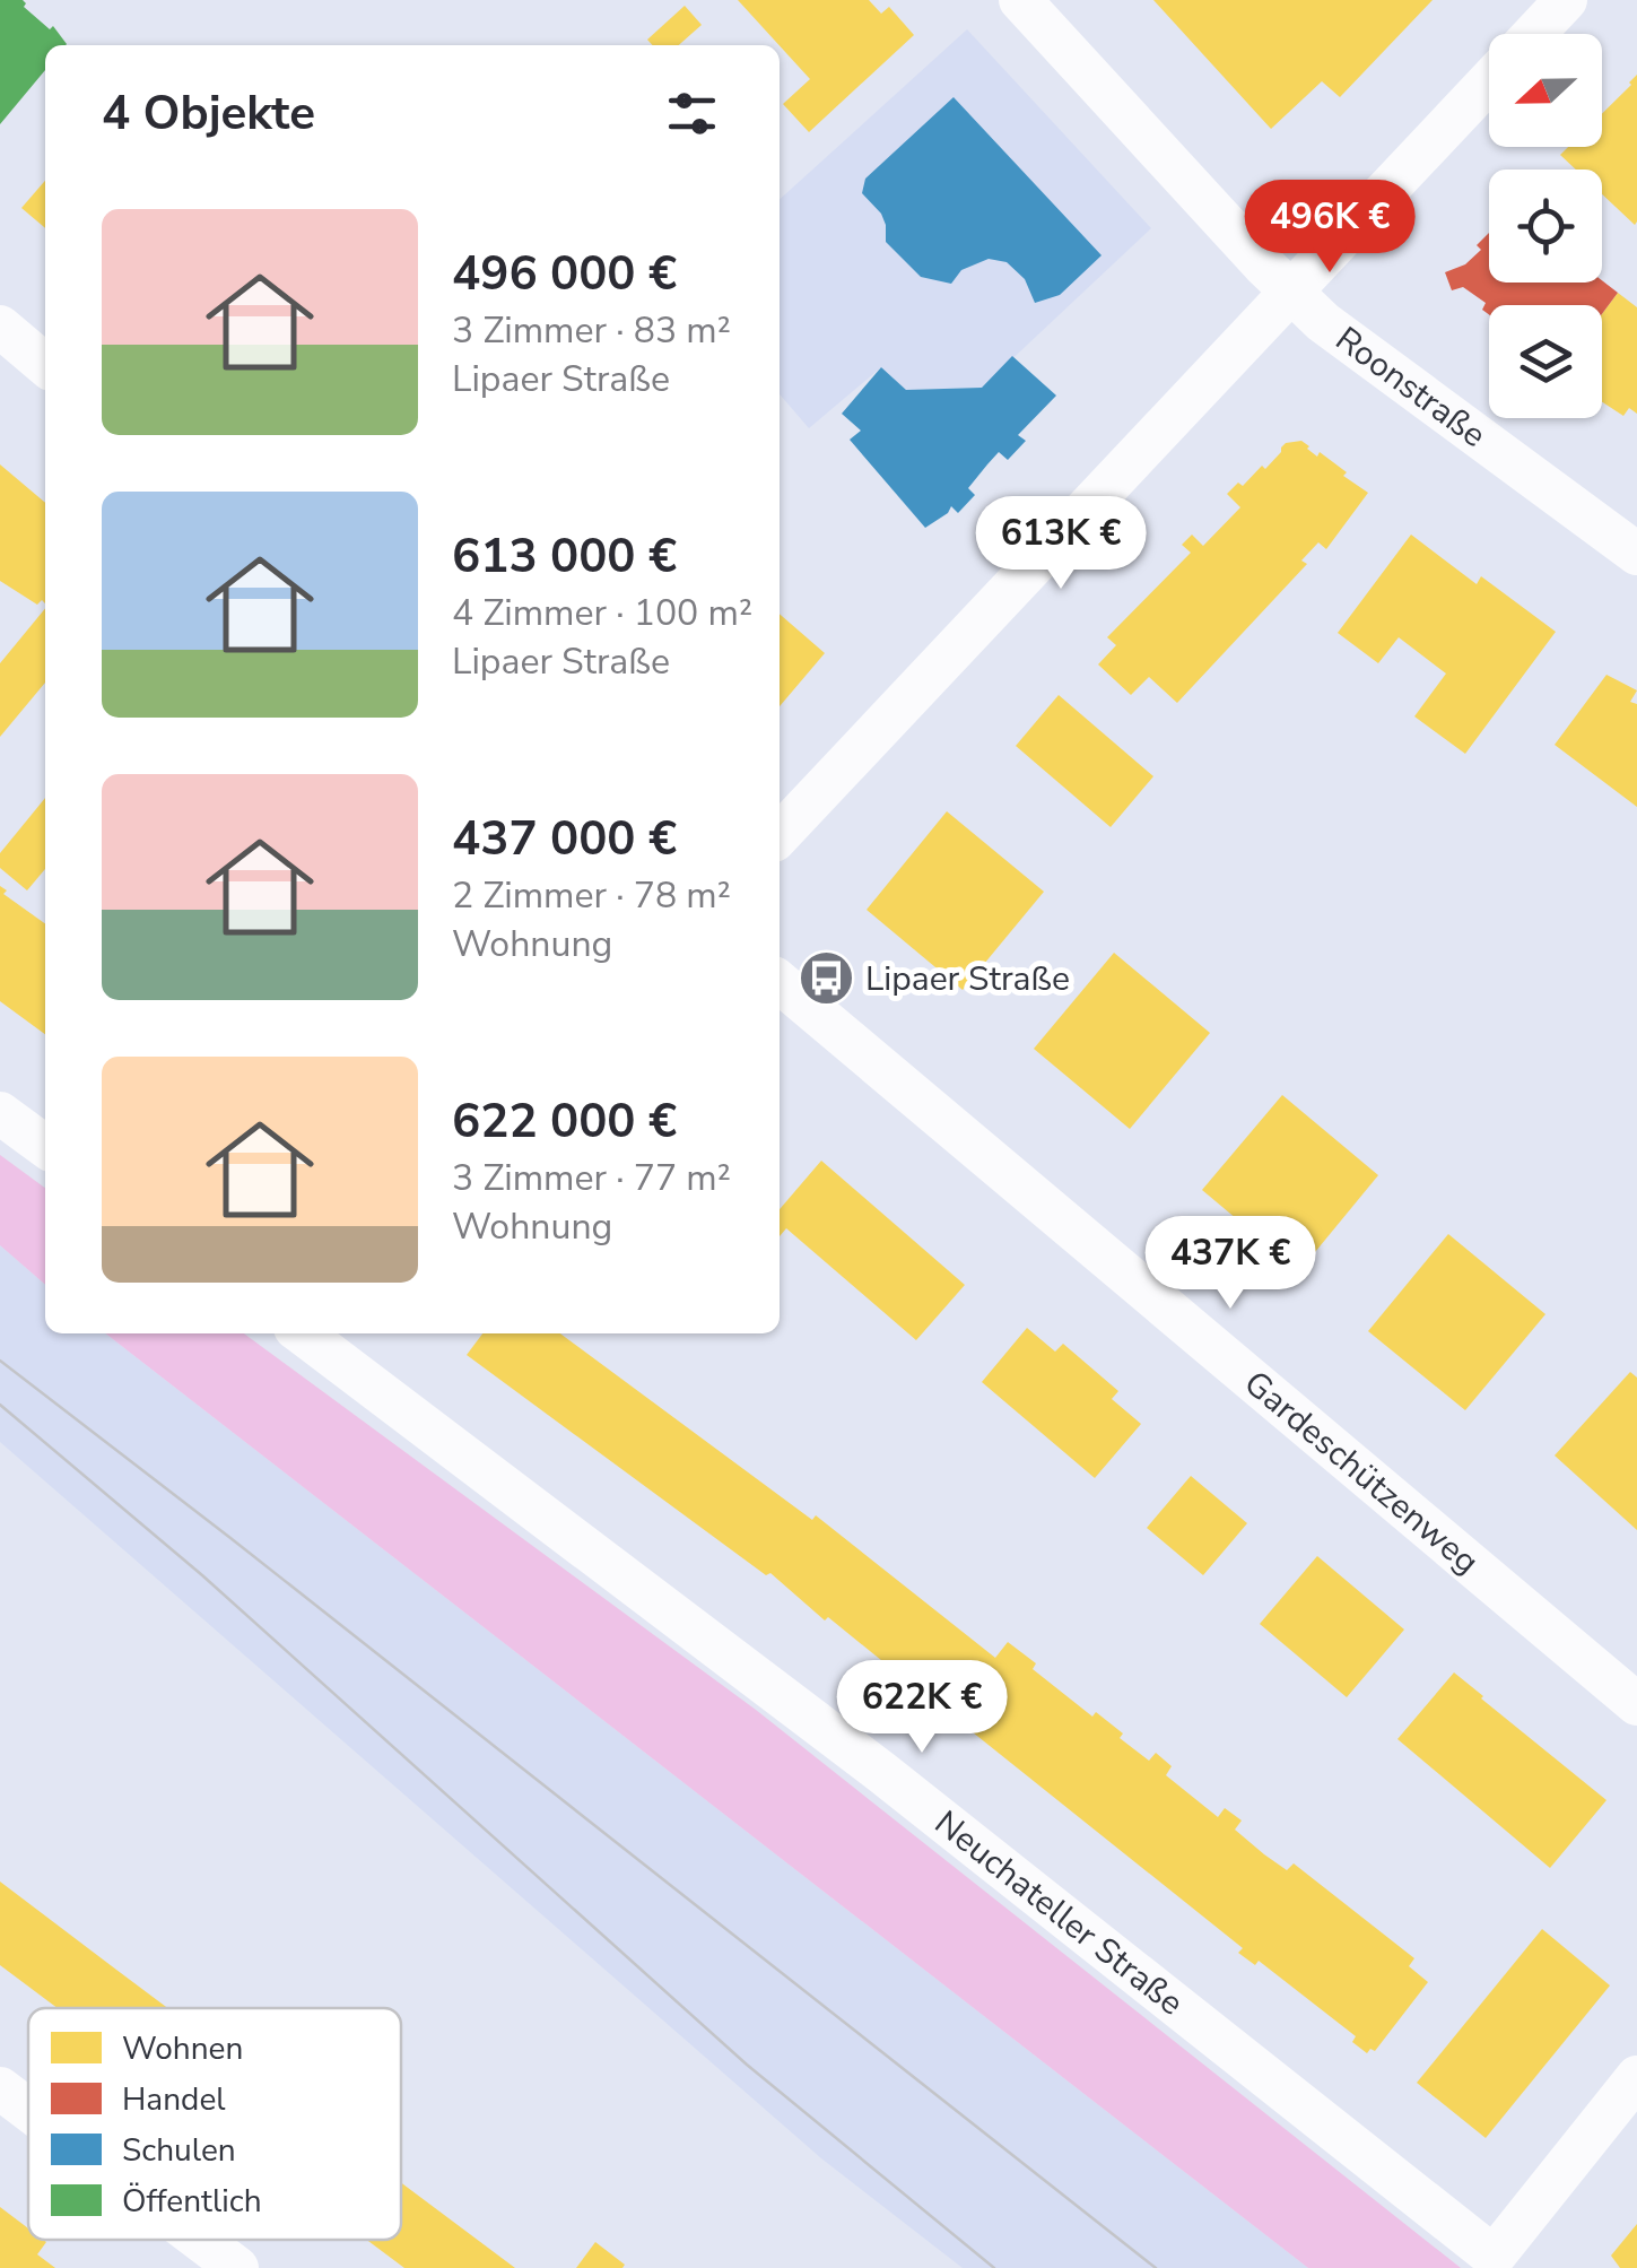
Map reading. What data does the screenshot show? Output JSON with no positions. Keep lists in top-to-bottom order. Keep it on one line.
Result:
{"streets":{"street":["Roonstraße","Gardeschützenweg","Neuchateller Straße"]},"places":{"bus stop":["Lipaer Straße"]},"legend":["Wohnen","Handel","Schulen","Öffentlich"],"north":"left","page":{"heading":"4 Objekte","price":["496K €","613K €","437K €","622K €"],"list":[{"name":"496 000 €","note":"3 Zimmer · 83 m² · Lipaer Straße"},{"name":"613 000 €","note":"4 Zimmer · 100 m² · Lipaer Straße"},{"name":"437 000 €","note":"2 Zimmer · 78 m² · Wohnung"},{"name":"622 000 €","note":"3 Zimmer · 77 m² · Wohnung"}]}}
